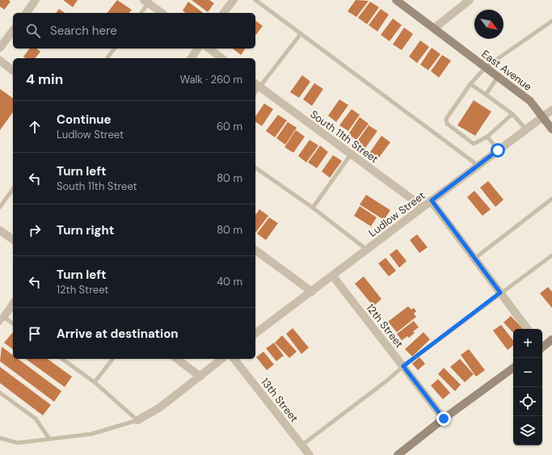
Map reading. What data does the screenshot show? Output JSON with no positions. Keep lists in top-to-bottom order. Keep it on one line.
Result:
{"streets":{"street":["East Avenue","South 11th Street","Ludlow Street","12th Street","13th Street"]},"crossings":[["East Avenue","Ludlow Street"],["South 11th Street","Ludlow Street"],["Ludlow Street","12th Street"]],"north":"bottom right","page":{"search":"Search here","heading":["4 min","Walk · 260 m"],"list":[["Continue","Ludlow Street","60 m"],["Turn left","South 11th Street","80 m"],["Turn right","80 m"],["Turn left","12th Street","40 m"],"Arrive at destination"],"map_buttons":["+","−"]}}
